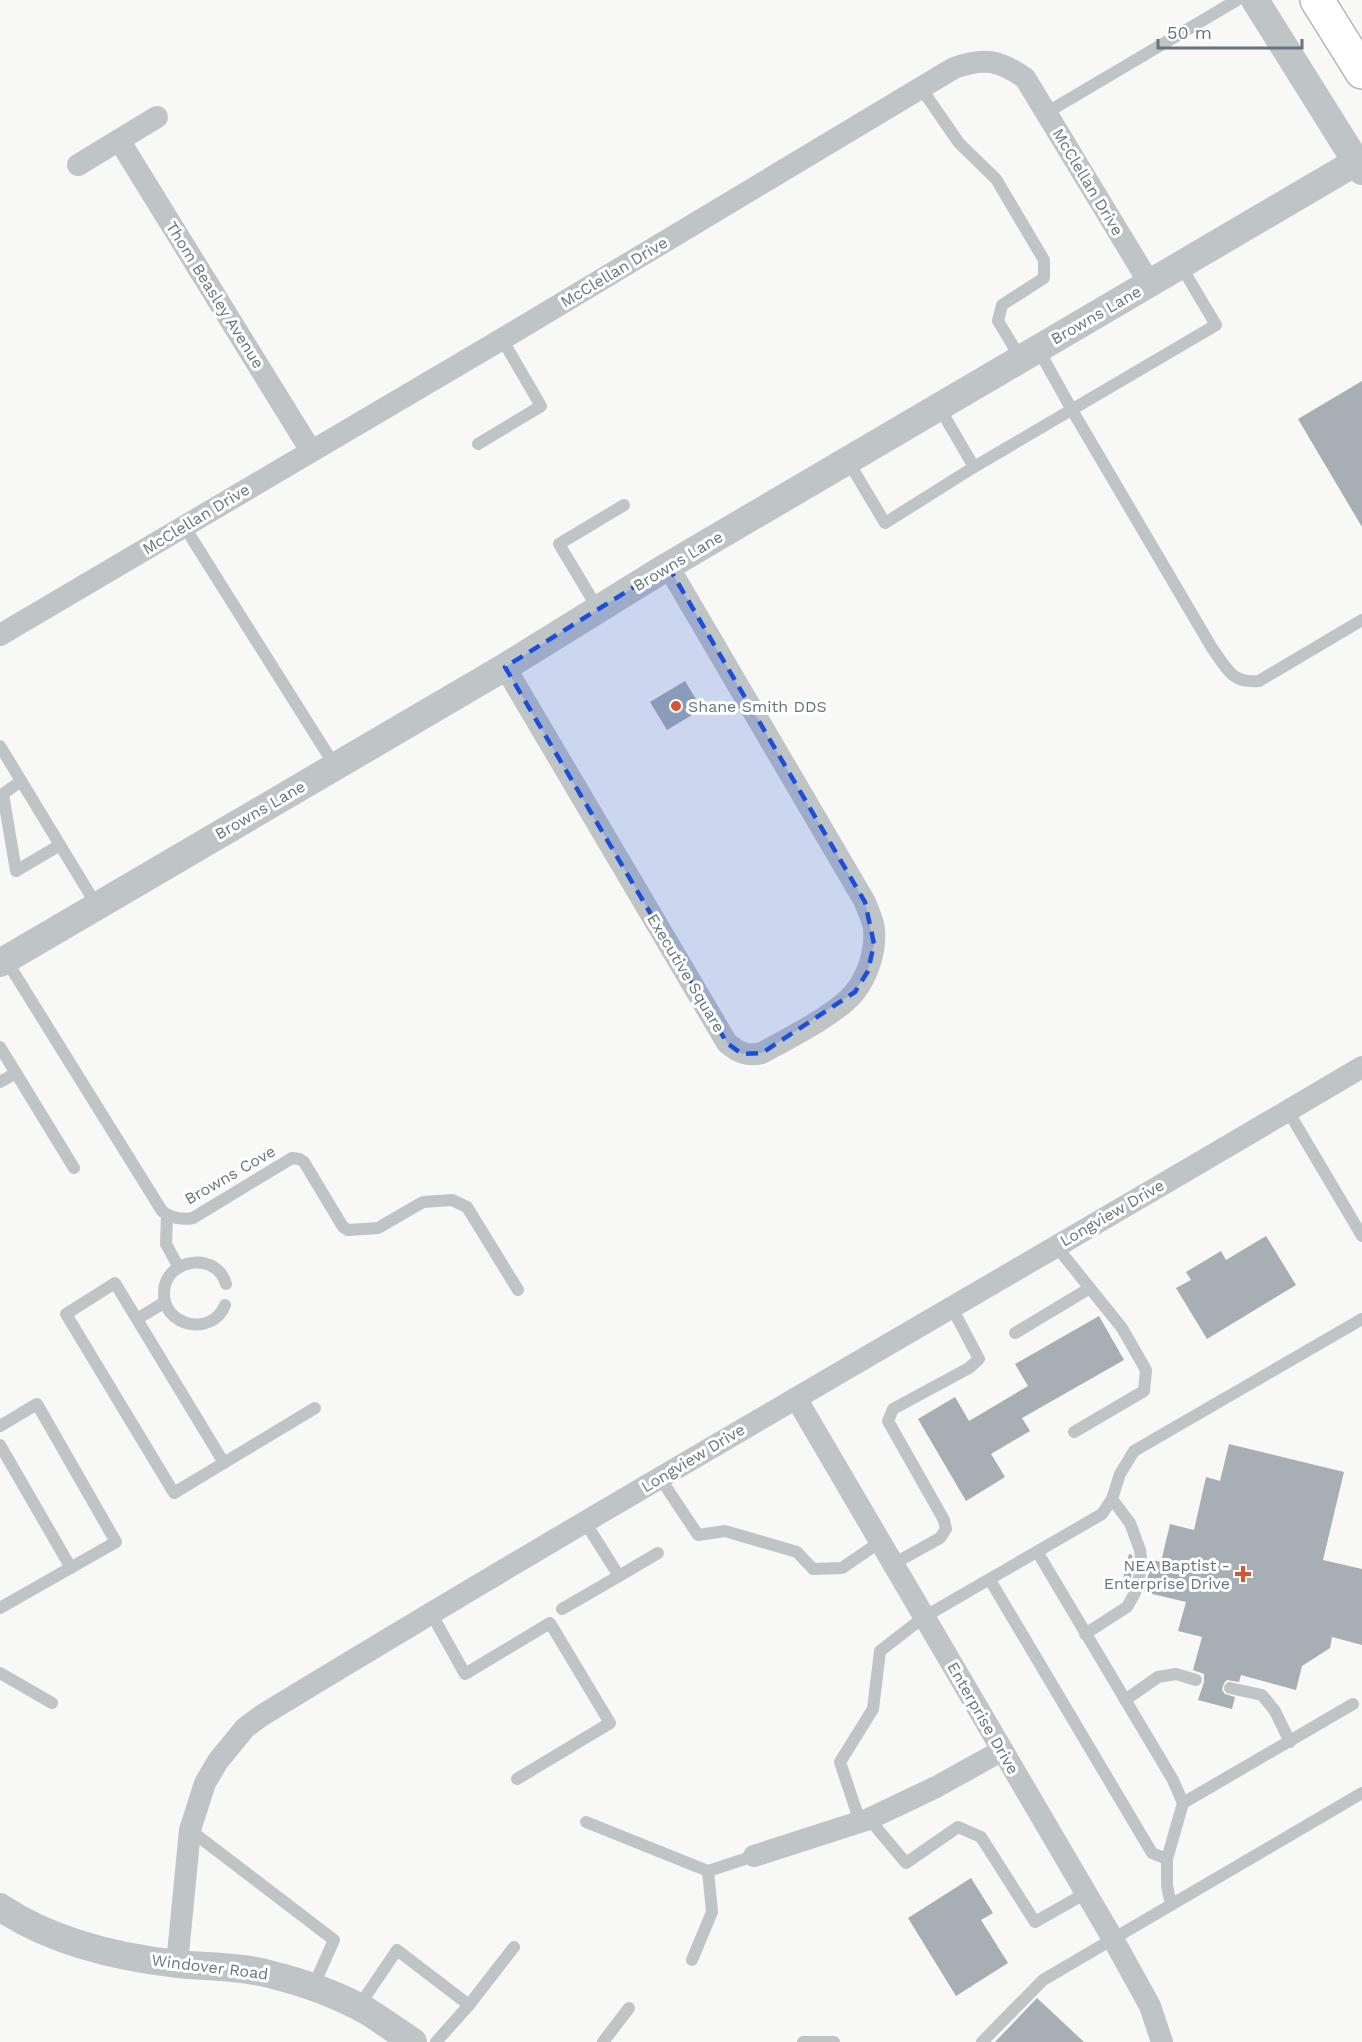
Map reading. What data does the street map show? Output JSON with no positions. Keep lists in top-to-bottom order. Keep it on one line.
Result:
{"streets":{"street":["McClellan Drive","Thom Beasley Avenue","Browns Lane","Executive Square","Longview Drive","Enterprise Drive","Windover Road"],"lane":["Browns Cove"]},"crossings":[["McClellan Drive","Thom Beasley Avenue"],["McClellan Drive","Browns Lane"],["Browns Lane","Executive Square"],["Browns Lane","Browns Cove"],["Longview Drive","Enterprise Drive"],["Longview Drive","Windover Road"]],"places":{"other":["Shane Smith DDS"],"health":["NEA Baptist - Enterprise Drive"]},"scale_bar":"50 m"}
